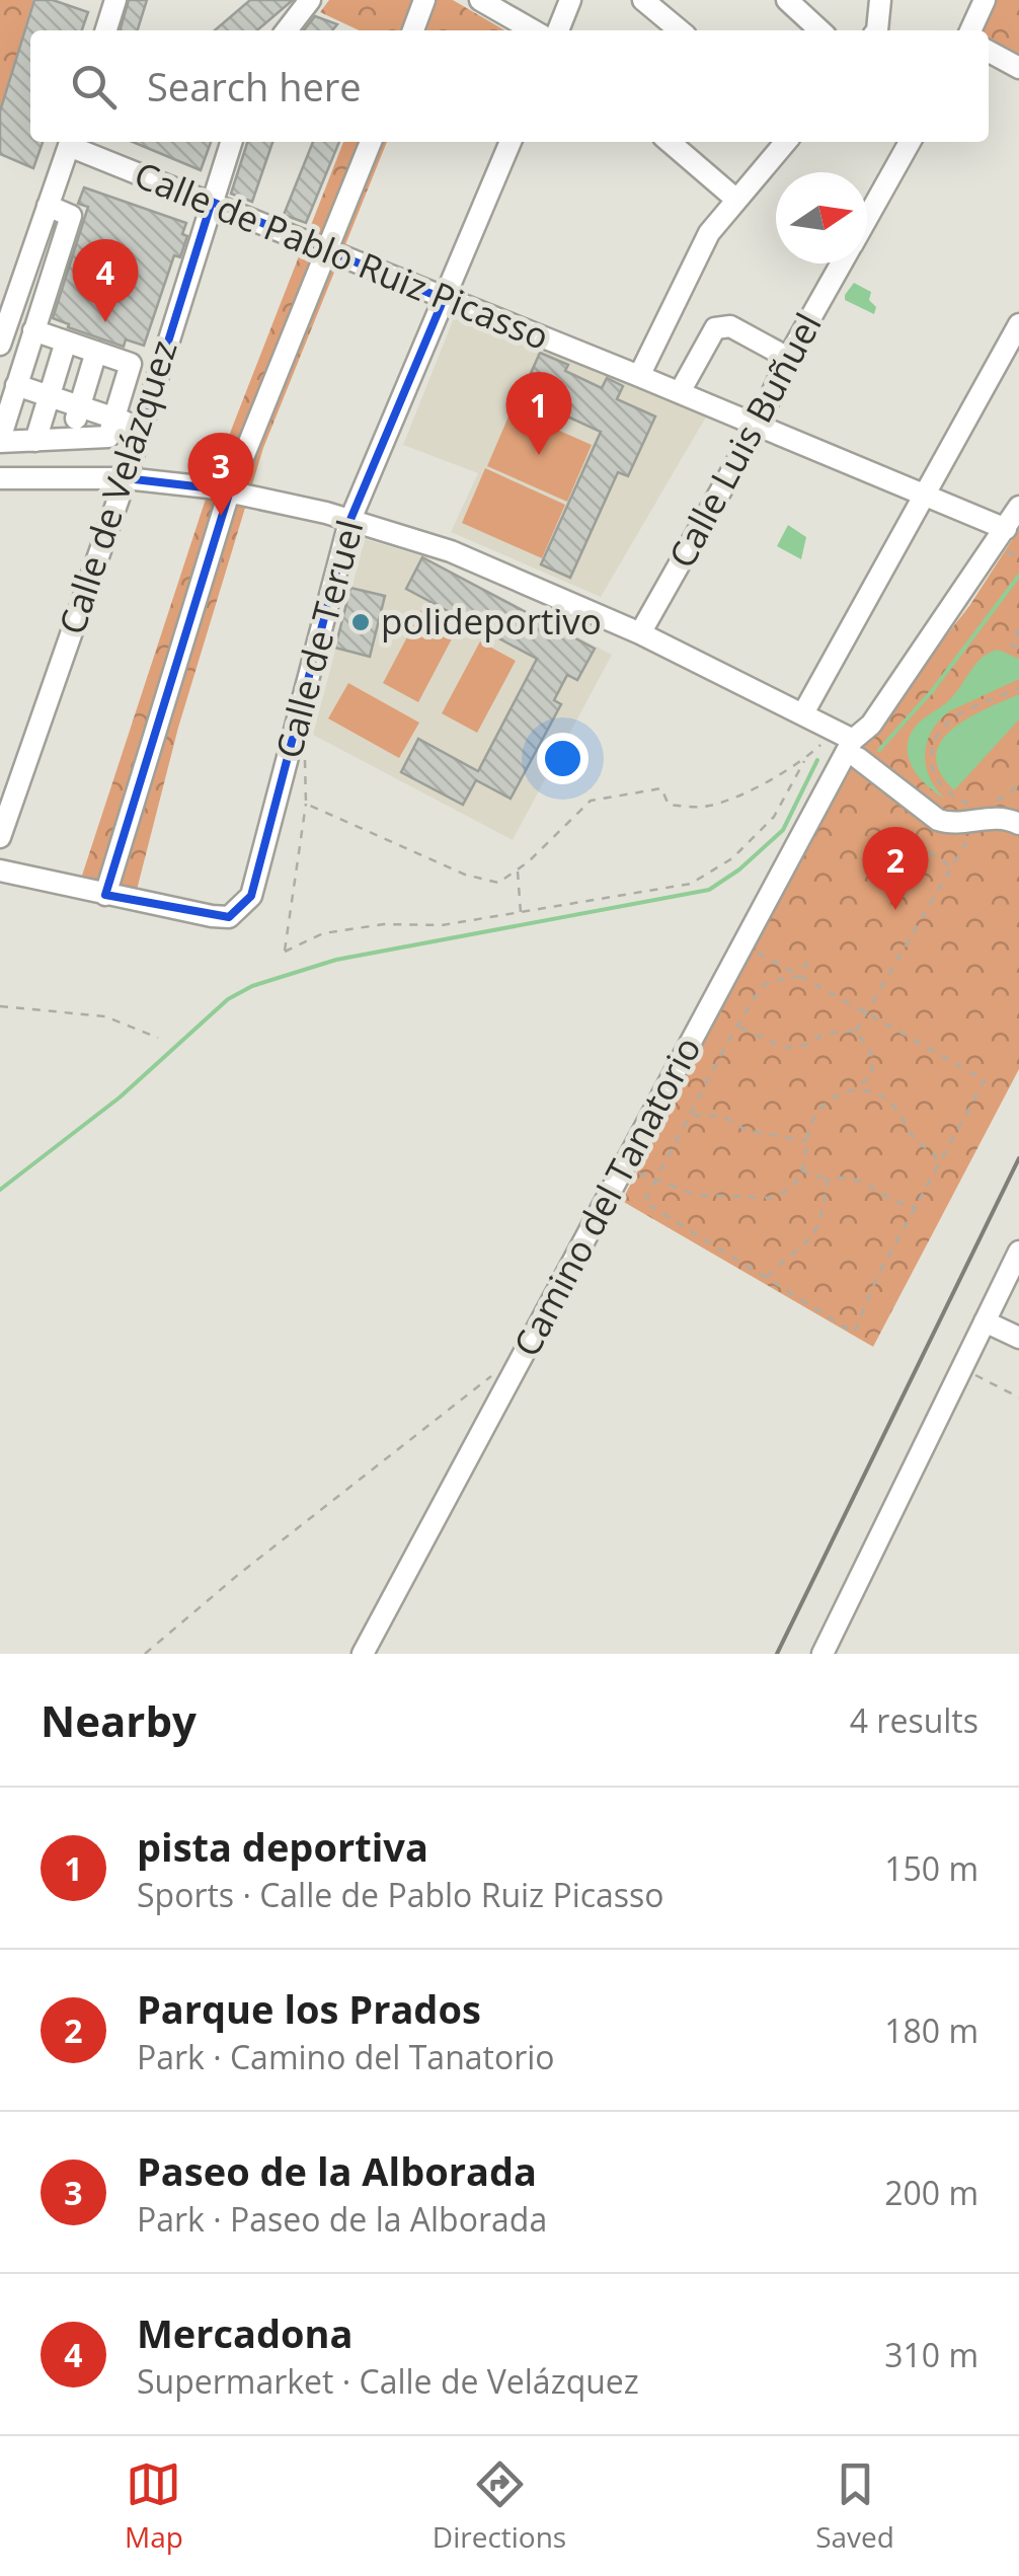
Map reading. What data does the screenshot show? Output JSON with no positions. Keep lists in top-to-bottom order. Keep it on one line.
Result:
{"streets":{"street":["Calle de Pablo Ruiz Picasso","Calle Luis Buñuel","Calle de Velázquez","Calle de Teruel","Camino del Tanatorio"]},"crossings":[["Calle de Pablo Ruiz Picasso","Calle Luis Buñuel"],["Calle de Pablo Ruiz Picasso","Calle de Velázquez"],["Calle de Pablo Ruiz Picasso","Calle de Teruel"],["Calle de Pablo Ruiz Picasso","Camino del Tanatorio"]],"places":["polideportivo"],"north":"right","page":{"search":"Search here","pins":["4","1","3","2"],"heading":["Nearby","4 results"],"list":[{"mark":"1","name":"pista deportiva","note":"Sports · Calle de Pablo Ruiz Picasso","value":"150 m"},{"mark":"2","name":"Parque los Prados","note":"Park · Camino del Tanatorio","value":"180 m"},{"mark":"3","name":"Paseo de la Alborada","note":"Park · Paseo de la Alborada","value":"200 m"},{"mark":"4","name":"Mercadona","note":"Supermarket · Calle de Velázquez","value":"310 m"}],"nav":["Map","Directions","Saved"]}}
